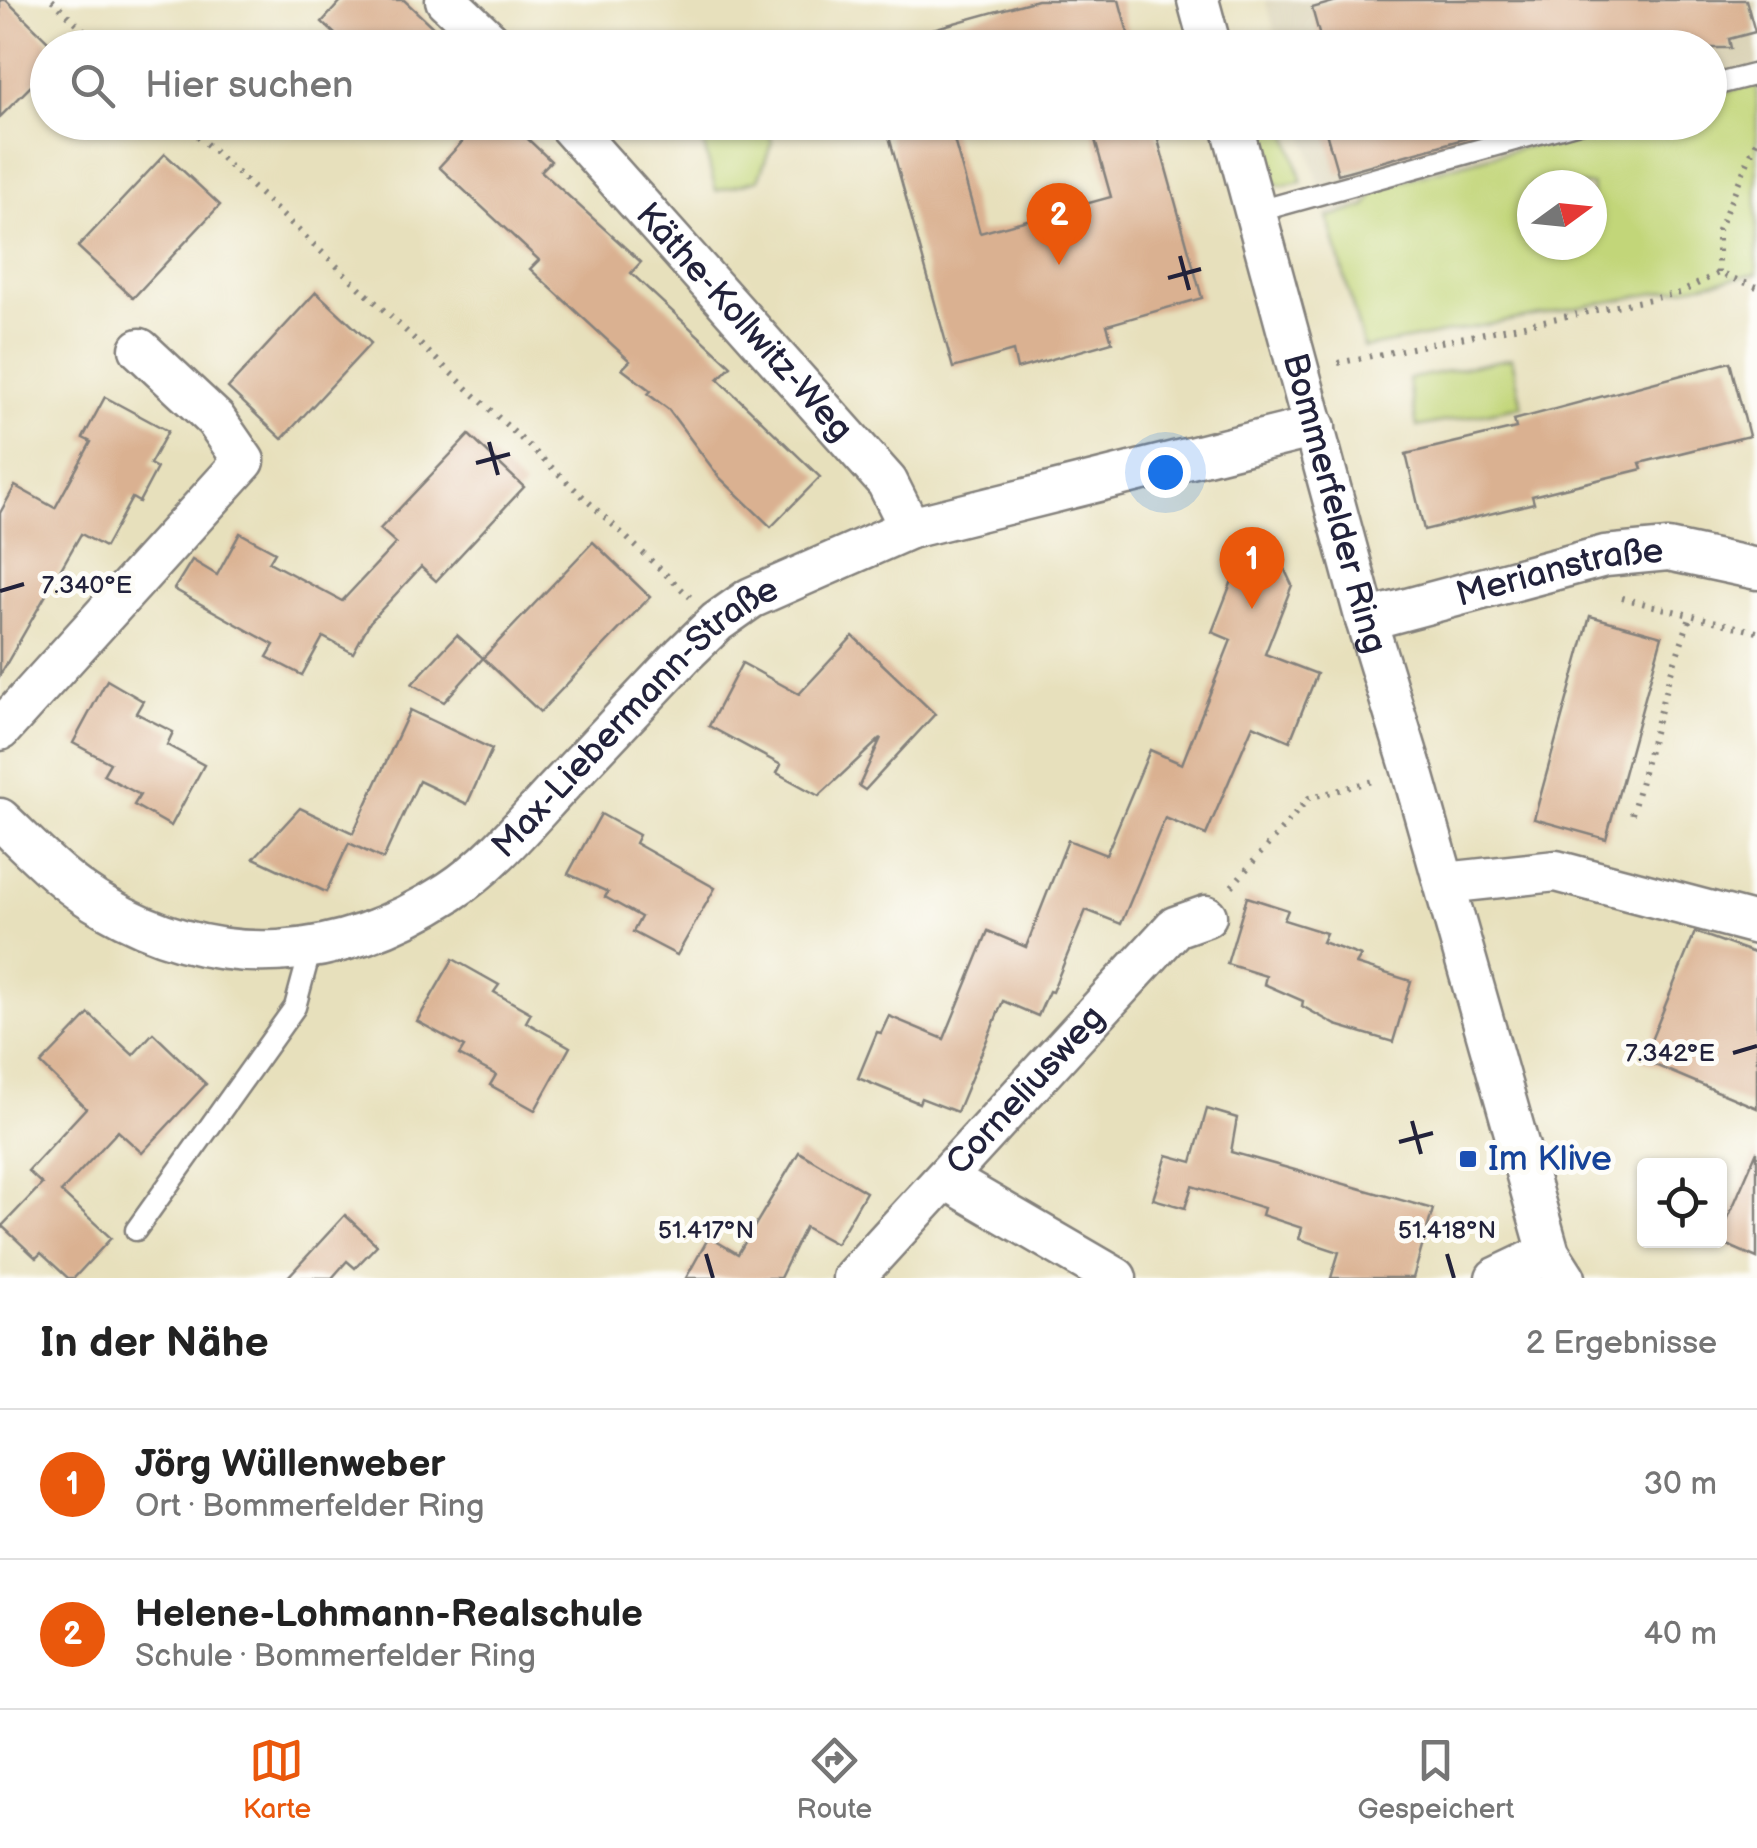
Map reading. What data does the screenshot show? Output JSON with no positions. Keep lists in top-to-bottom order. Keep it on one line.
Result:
{"streets":{"street":["Käthe-Kollwitz-Weg","Bommerfelder Ring","Merianstraße","Max-Liebermann-Straße","Corneliusweg"]},"crossings":[["Käthe-Kollwitz-Weg","Max-Liebermann-Straße"],["Bommerfelder Ring","Merianstraße"],["Bommerfelder Ring","Max-Liebermann-Straße"]],"places":{"transit":["Im Klive"]},"north":"right","page":{"search":"Hier suchen","pins":["2","1"],"heading":["In der Nähe","2 Ergebnisse"],"list":[{"mark":"1","name":"Jörg Wüllenweber","note":"Ort · Bommerfelder Ring","value":"30 m"},{"mark":"2","name":"Helene-Lohmann-Realschule","note":"Schule · Bommerfelder Ring","value":"40 m"}],"nav":["Karte","Route","Gespeichert"]},"coordinates":["7.340°E","7.342°E","51.417°N","51.418°N"]}
